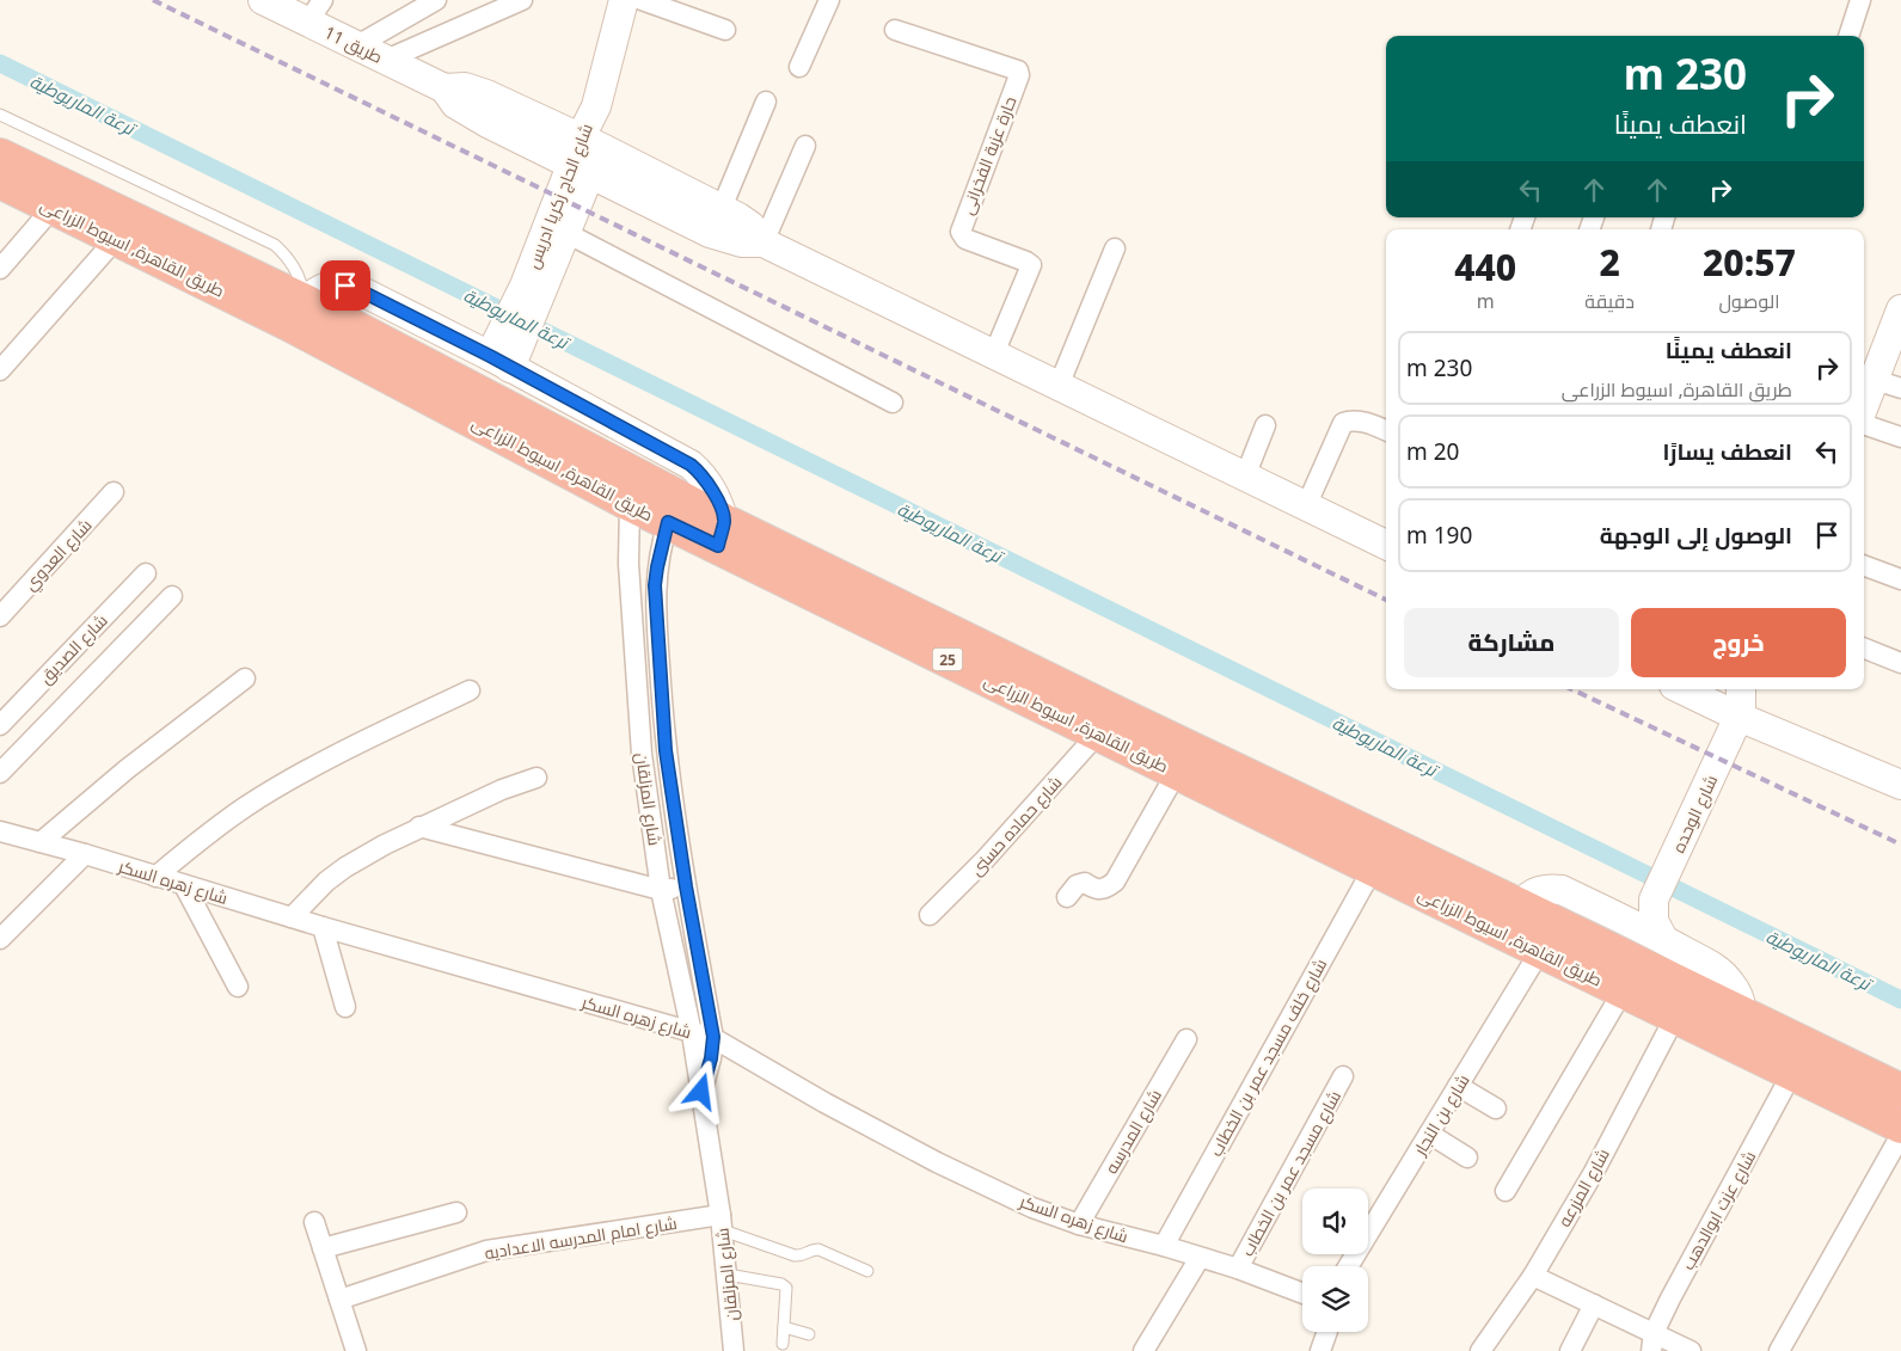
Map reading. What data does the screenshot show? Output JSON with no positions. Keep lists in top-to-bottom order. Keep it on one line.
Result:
{"streets":{"highway":["طريق القاهرة, اسيوط الزراعى","25"],"street":["طريق 11","حارة عزبة الفخرانى","شارع الحاج زكريا ادريس","شارع العدوي","شارع الصديق","شارع المزلقان","شارع الوحده","شارع حماده حسنى","شارع زهره السكر","شارع خلف مسجد عمر بن الخطاب","شارع بن النجار","شارع المدرسه","شارع مسجد عمر بن الخطاب","شارع المزرعه","شارع عزت ابوالدهب","شارع امام المدرسه الاعداديه"]},"crossings":[["طريق 11","شارع الحاج زكريا ادريس"],["طريق القاهرة, اسيوط الزراعى","شارع المزلقان"],["طريق القاهرة, اسيوط الزراعى","شارع حماده حسنى"],["طريق القاهرة, اسيوط الزراعى","شارع خلف مسجد عمر بن الخطاب"],["طريق القاهرة, اسيوط الزراعى","شارع بن النجار"],["طريق القاهرة, اسيوط الزراعى","شارع المزرعه"],["طريق القاهرة, اسيوط الزراعى","شارع عزت ابوالدهب"],["شارع المزلقان","شارع زهره السكر"],["شارع المزلقان","شارع امام المدرسه الاعداديه"],["شارع زهره السكر","شارع خلف مسجد عمر بن الخطاب"],["شارع زهره السكر","شارع المدرسه"],["شارع زهره السكر","شارع مسجد عمر بن الخطاب"]],"water":["ترعة الماريوطية"],"page":{"turn":["230 m","انعطف يمينًا"],"eta":["20:57","الوصول","2","دقيقة","440","m"],"list":[{"name":"انعطف يمينًا","note":"طريق القاهرة, اسيوط الزراعى","value":"230 m"},{"name":"انعطف يسارًا","value":"20 m"},{"name":"الوصول إلى الوجهة","value":"190 m"}],"buttons":["خروج","مشاركة"]}}
